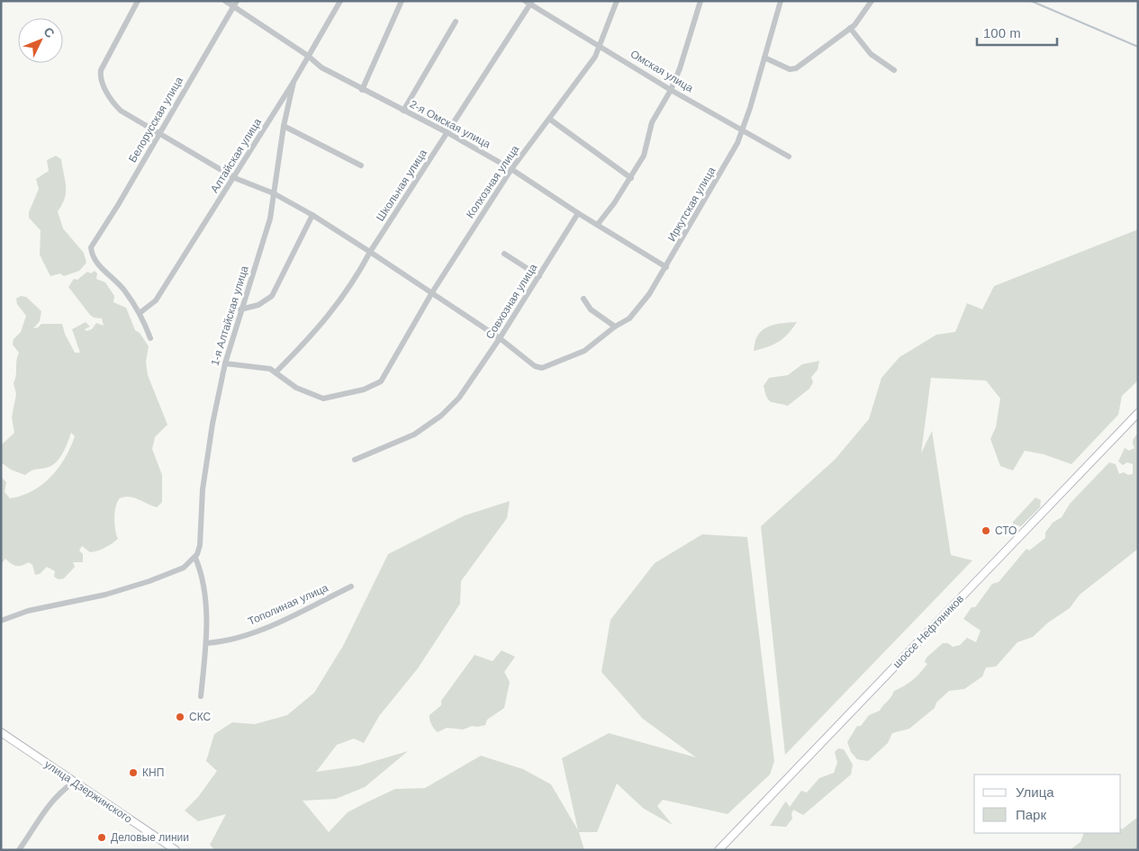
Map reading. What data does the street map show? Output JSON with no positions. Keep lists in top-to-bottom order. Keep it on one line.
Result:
{"streets":{"main road":["шоссе Нефтяников","улица Дзержинского"],"street":["Омская улица","Белорусская улица","2-я Омская улица","Алтайская улица","Колхозная улица","Школьная улица","Иркутская улица","Совхозная улица","1-я Алтайская улица","Тополиная улица"]},"crossings":[["Омская улица","Колхозная улица"],["Омская улица","Школьная улица"],["Омская улица","Иркутская улица"],["Белорусская улица","2-я Омская улица"],["Белорусская улица","Алтайская улица"],["2-я Омская улица","Алтайская улица"],["2-я Омская улица","Колхозная улица"],["2-я Омская улица","Школьная улица"],["2-я Омская улица","Иркутская улица"],["2-я Омская улица","Совхозная улица"],["Алтайская улица","1-я Алтайская улица"],["Колхозная улица","Школьная улица"],["Иркутская улица","Совхозная улица"]],"places":["СТО","СКС","КНП","Деловые линии"],"legend":["Улица","Парк"],"scale_bar":"100 m","north":"top right"}
